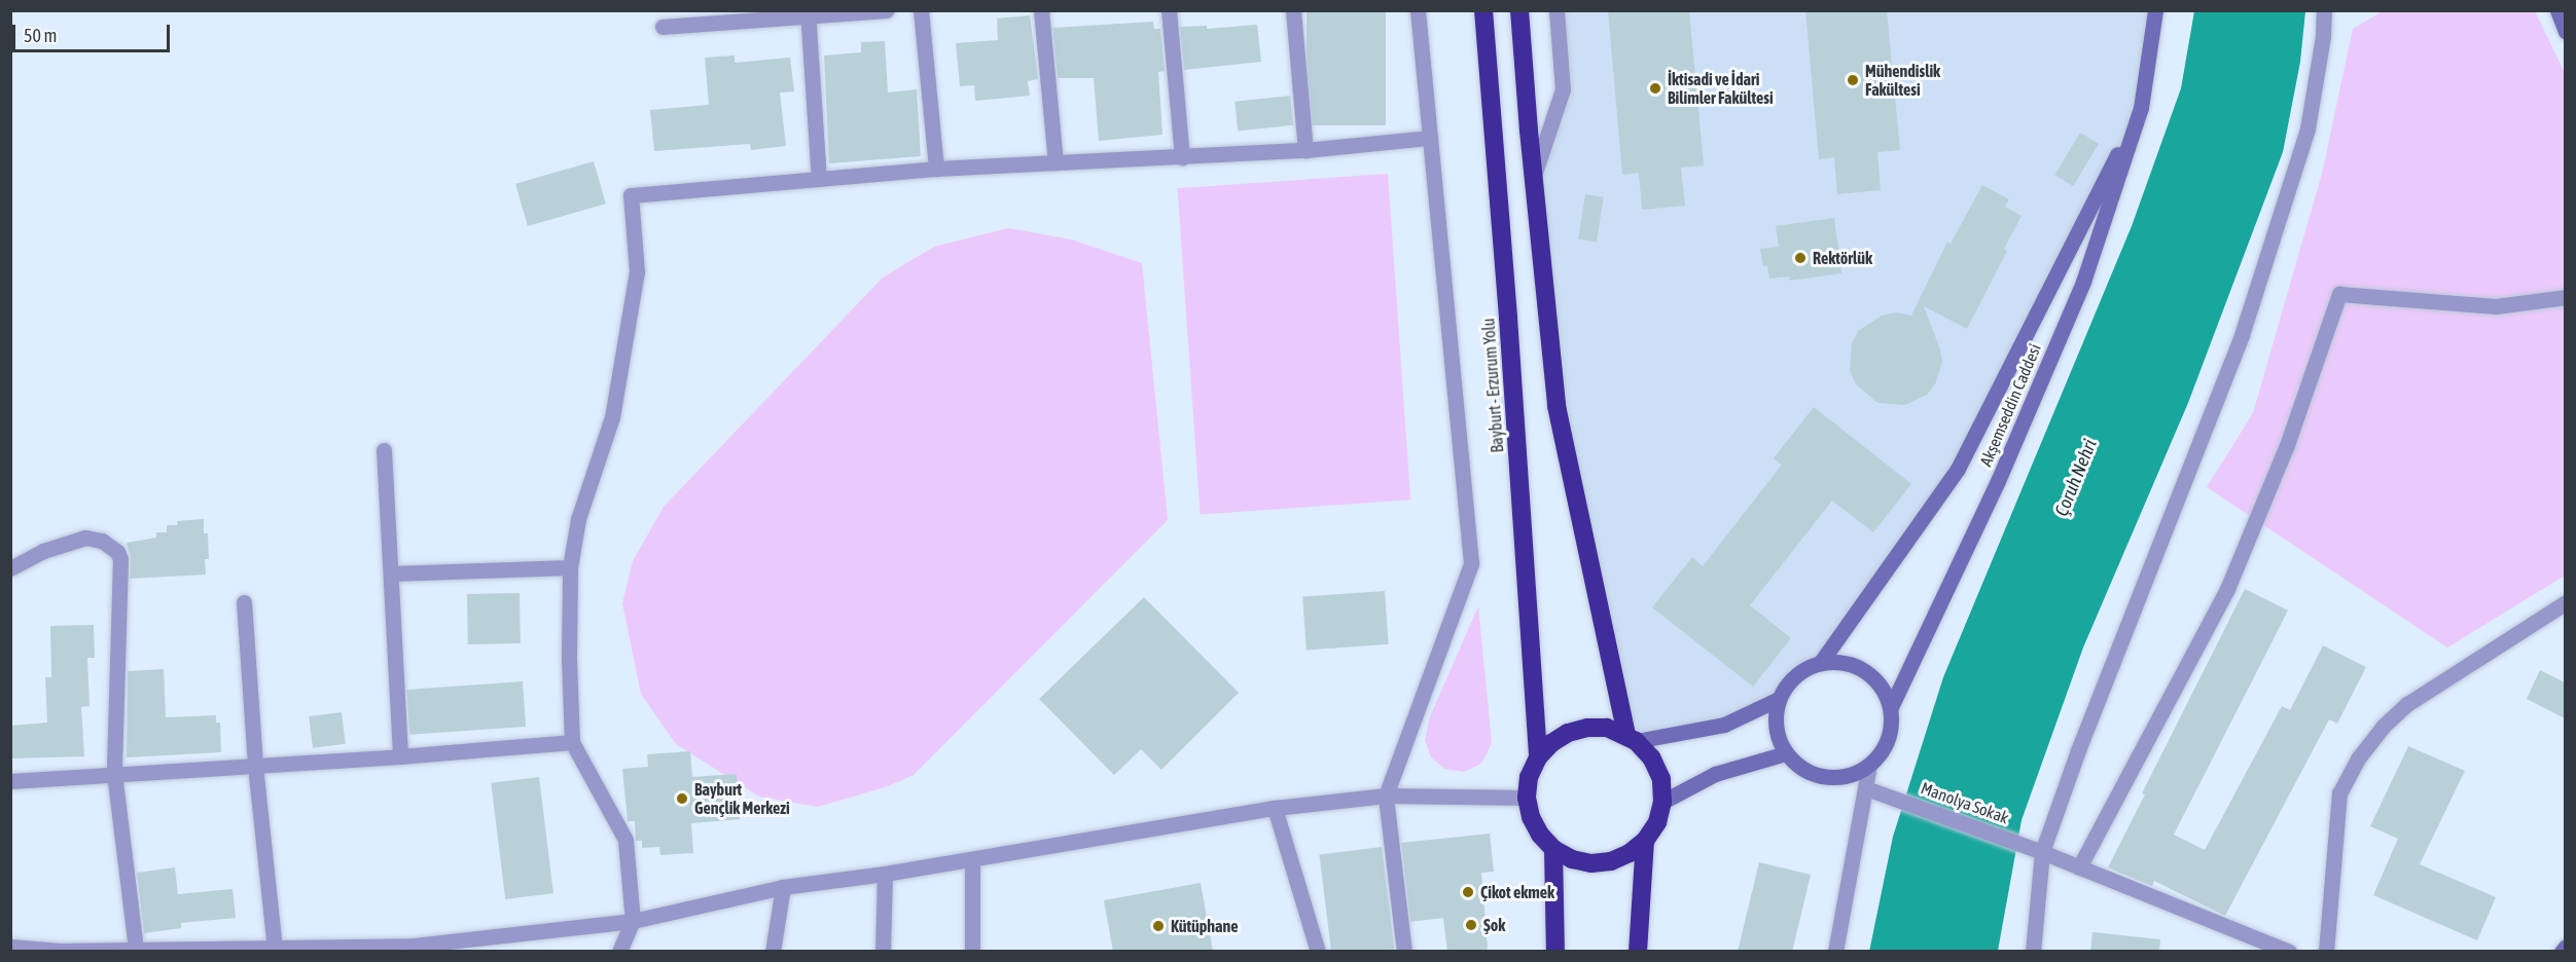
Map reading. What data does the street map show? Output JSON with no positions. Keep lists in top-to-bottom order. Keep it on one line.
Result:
{"streets":{"highway":["Bayburt - Erzurum Yolu"],"street":["Akşemseddin Caddesi","Manolya Sokak"]},"crossings":[["Bayburt - Erzurum Yolu","Akşemseddin Caddesi"]],"water":["Çoruh Nehri"],"places":["Mühendislik Fakültesi","İktisadi ve İdari Bilimler Fakültesi","Rektörlük","Bayburt Gençlik Merkezi","Çikot ekmek","Şok","Kütüphane"],"scale_bar":"50 m"}
